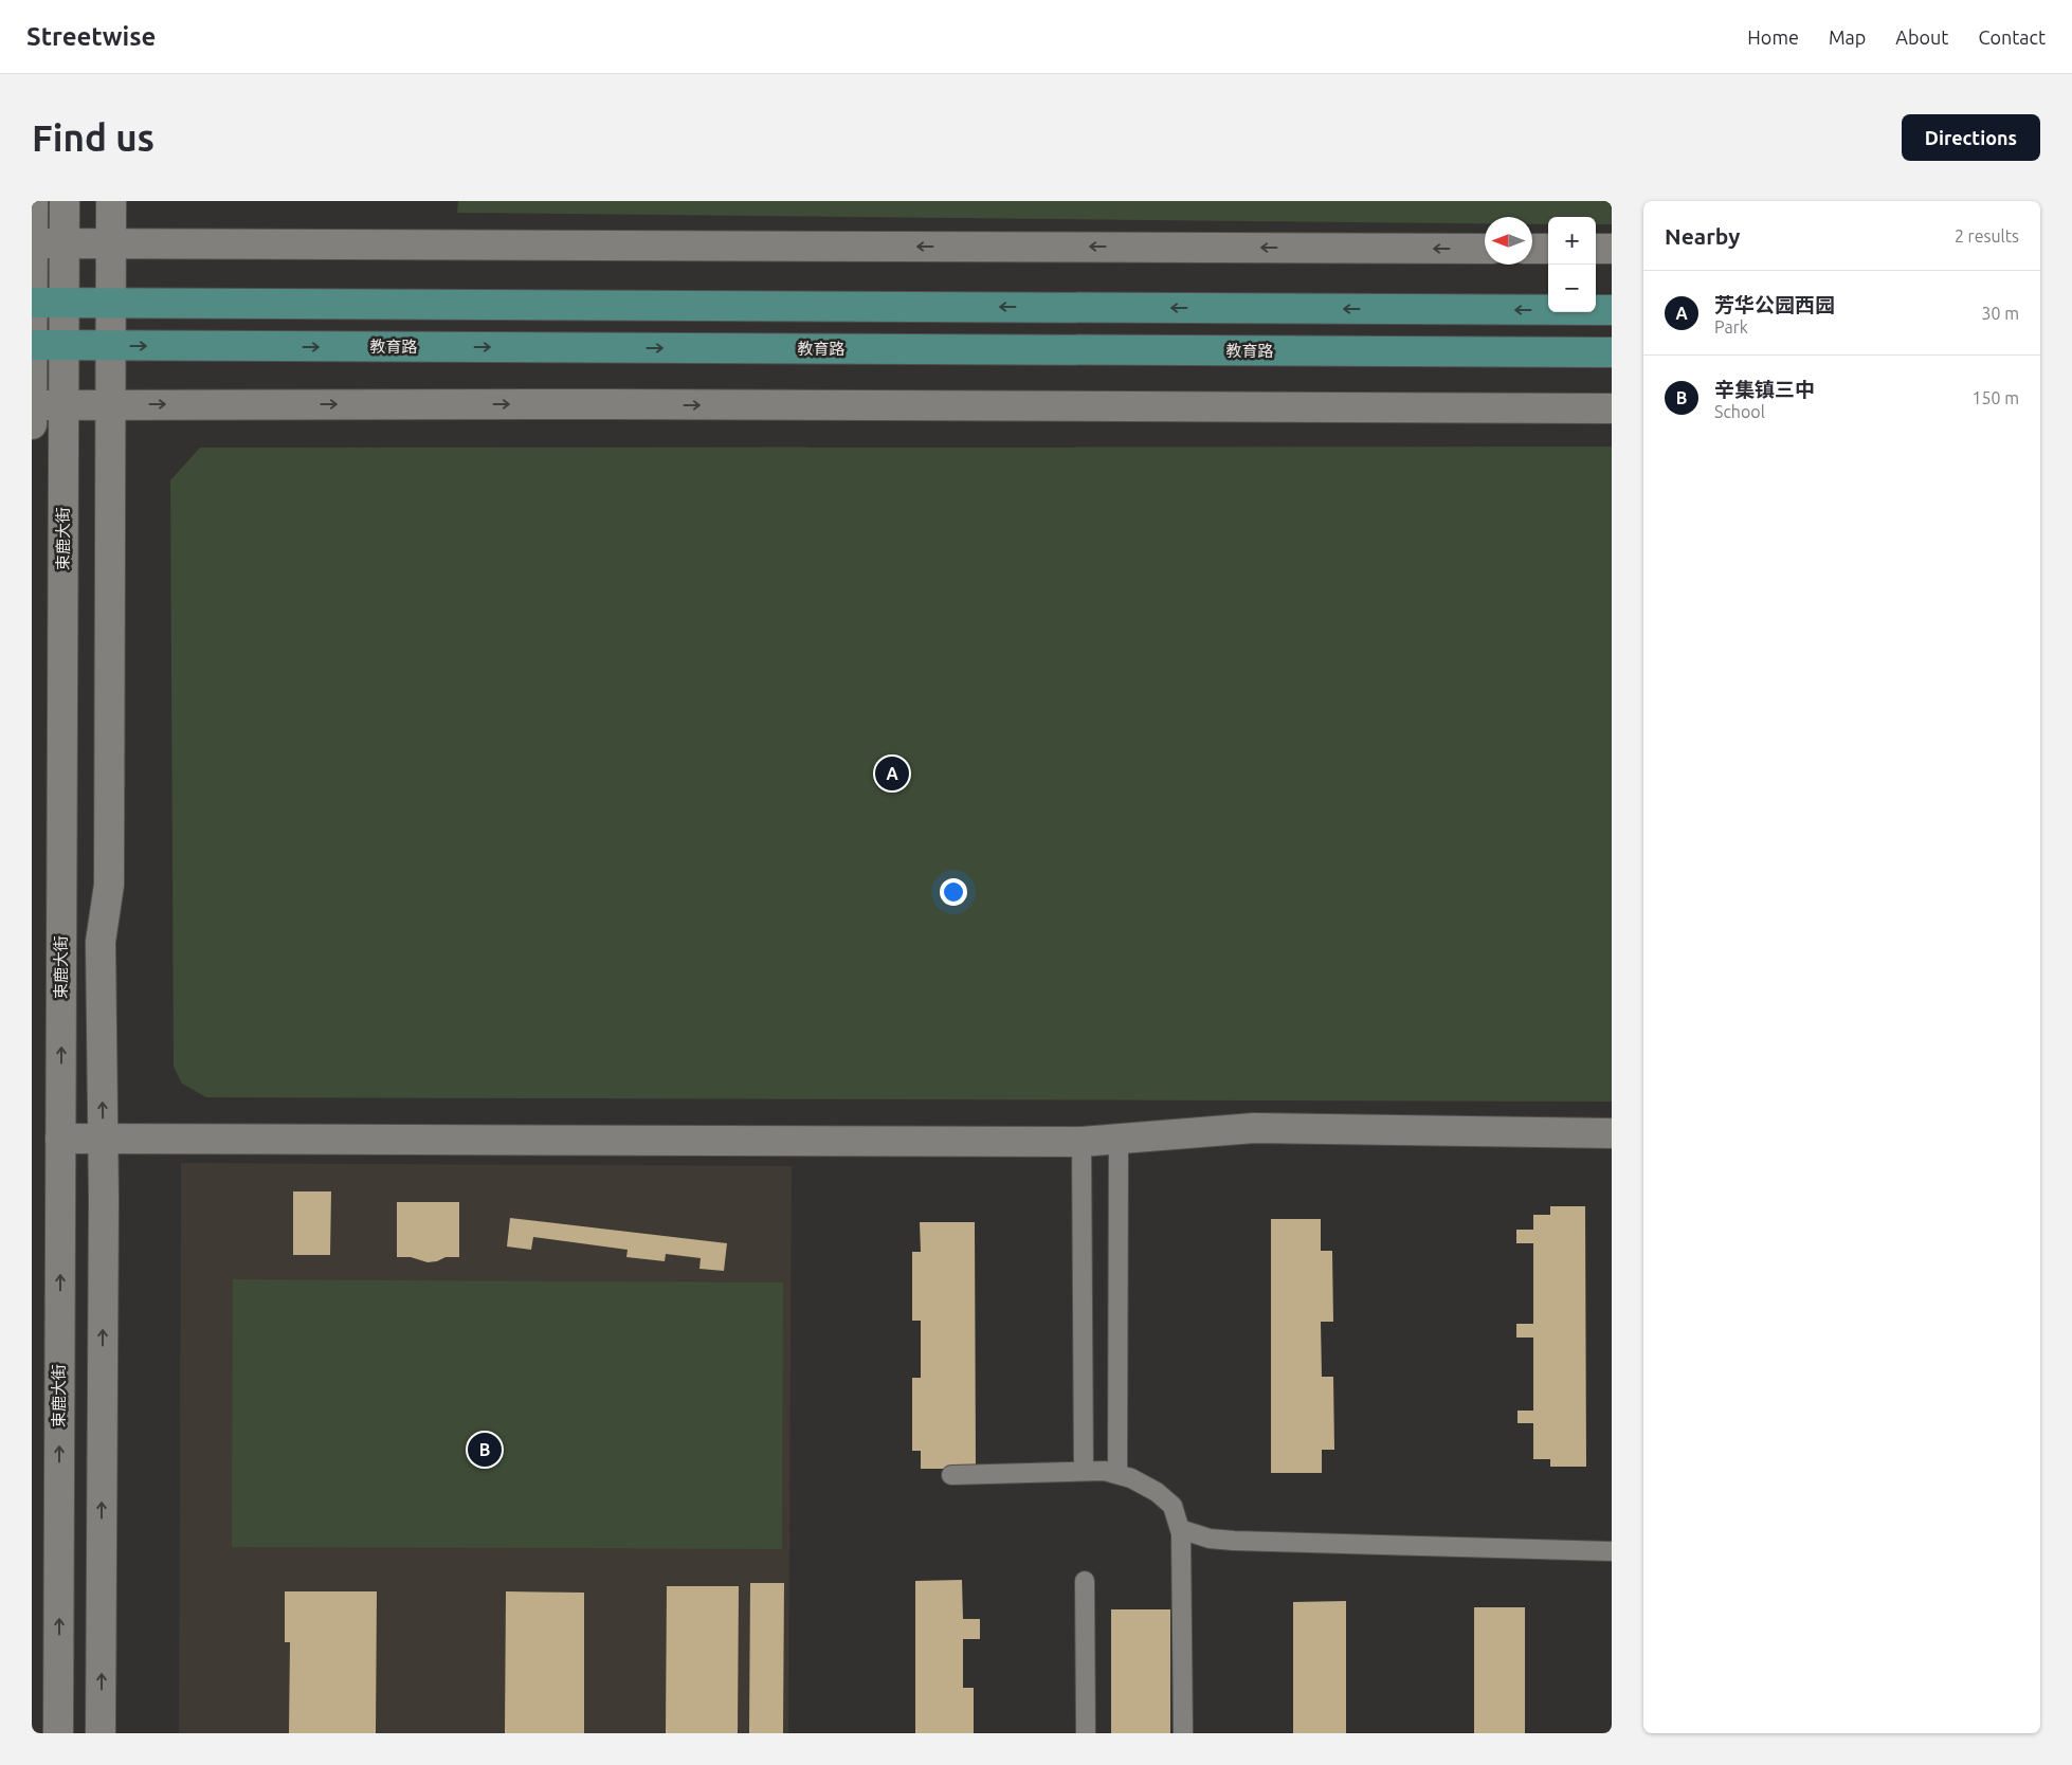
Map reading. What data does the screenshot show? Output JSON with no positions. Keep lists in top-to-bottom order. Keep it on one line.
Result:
{"streets":{"main road":["教育路"],"street":["束鹿大街"]},"crossings":[["教育路","束鹿大街"]],"north":"left","page":{"header":"Streetwise","nav":["Home","Map","About","Contact"],"buttons":"Directions","title":"Find us","heading":["Nearby","2 results"],"map_buttons":["+","−"],"list":[{"mark":"A","name":"芳华公园西园","note":"Park","value":"30 m"},{"mark":"B","name":"辛集镇三中","note":"School","value":"150 m"}],"pins":["A","B"]}}
